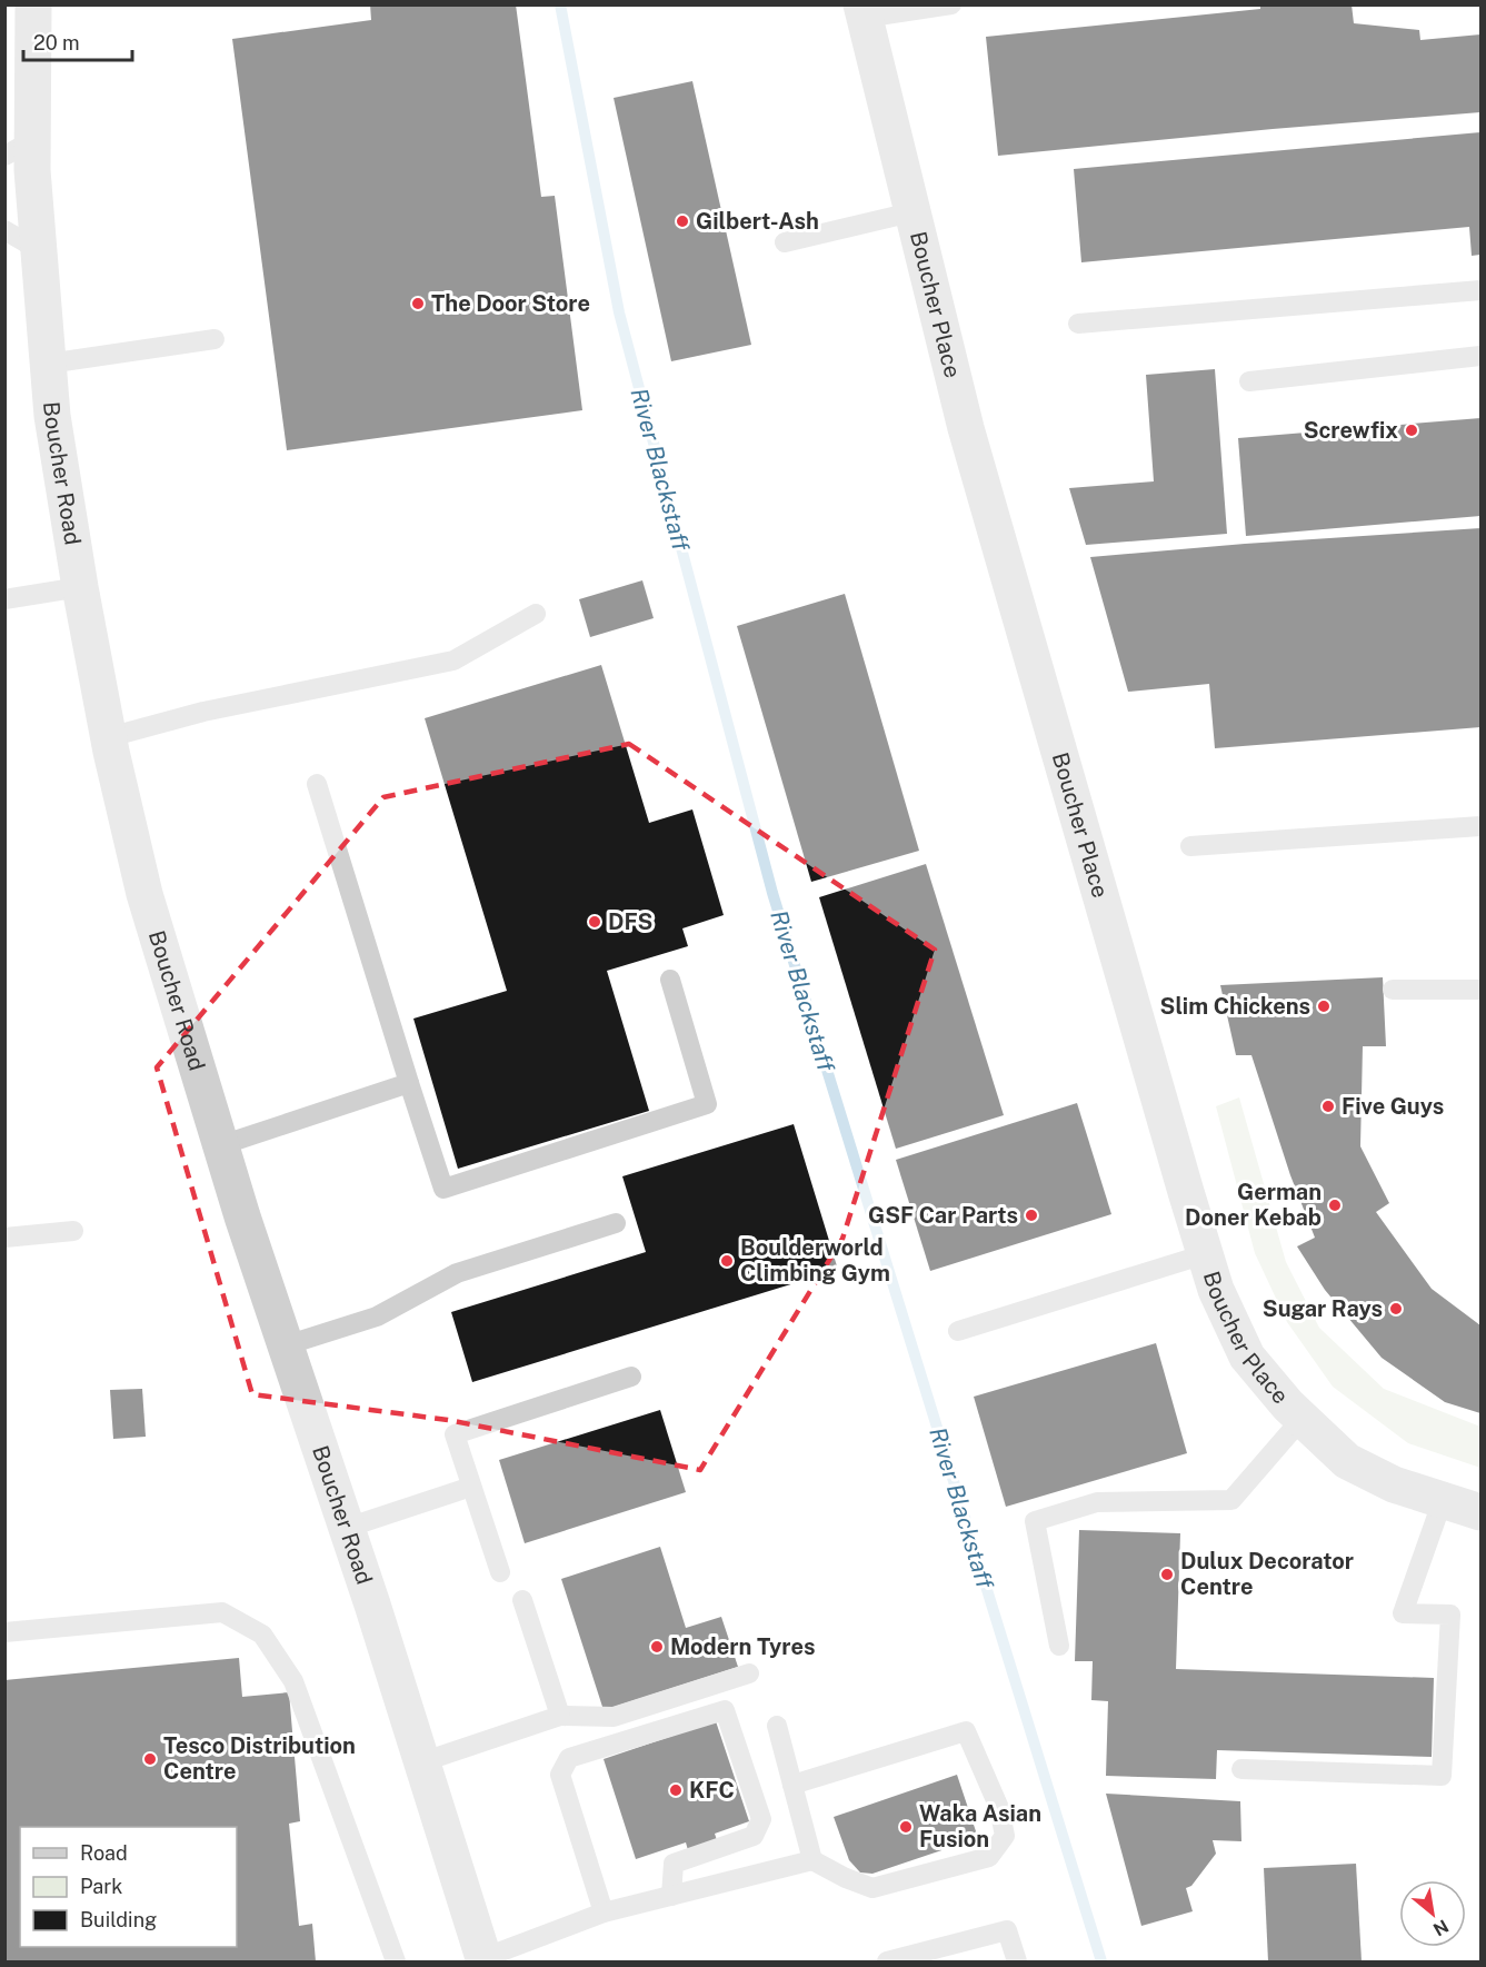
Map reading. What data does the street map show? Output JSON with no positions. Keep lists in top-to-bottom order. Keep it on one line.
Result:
{"streets":{"street":["Boucher Place","Boucher Road"]},"water":["River Blackstaff"],"places":["Gilbert-Ash","The Door Store","Screwfix","DFS","Slim Chickens","Five Guys","German Doner Kebab","GSF Car Parts","Boulderworld Climbing Gym","Sugar Rays","Dulux Decorator Centre","Modern Tyres","Tesco Distribution Centre","KFC","Waka Asian Fusion"],"legend":["Road","Park","Building"],"scale_bar":"20 m","north":"bottom right"}
